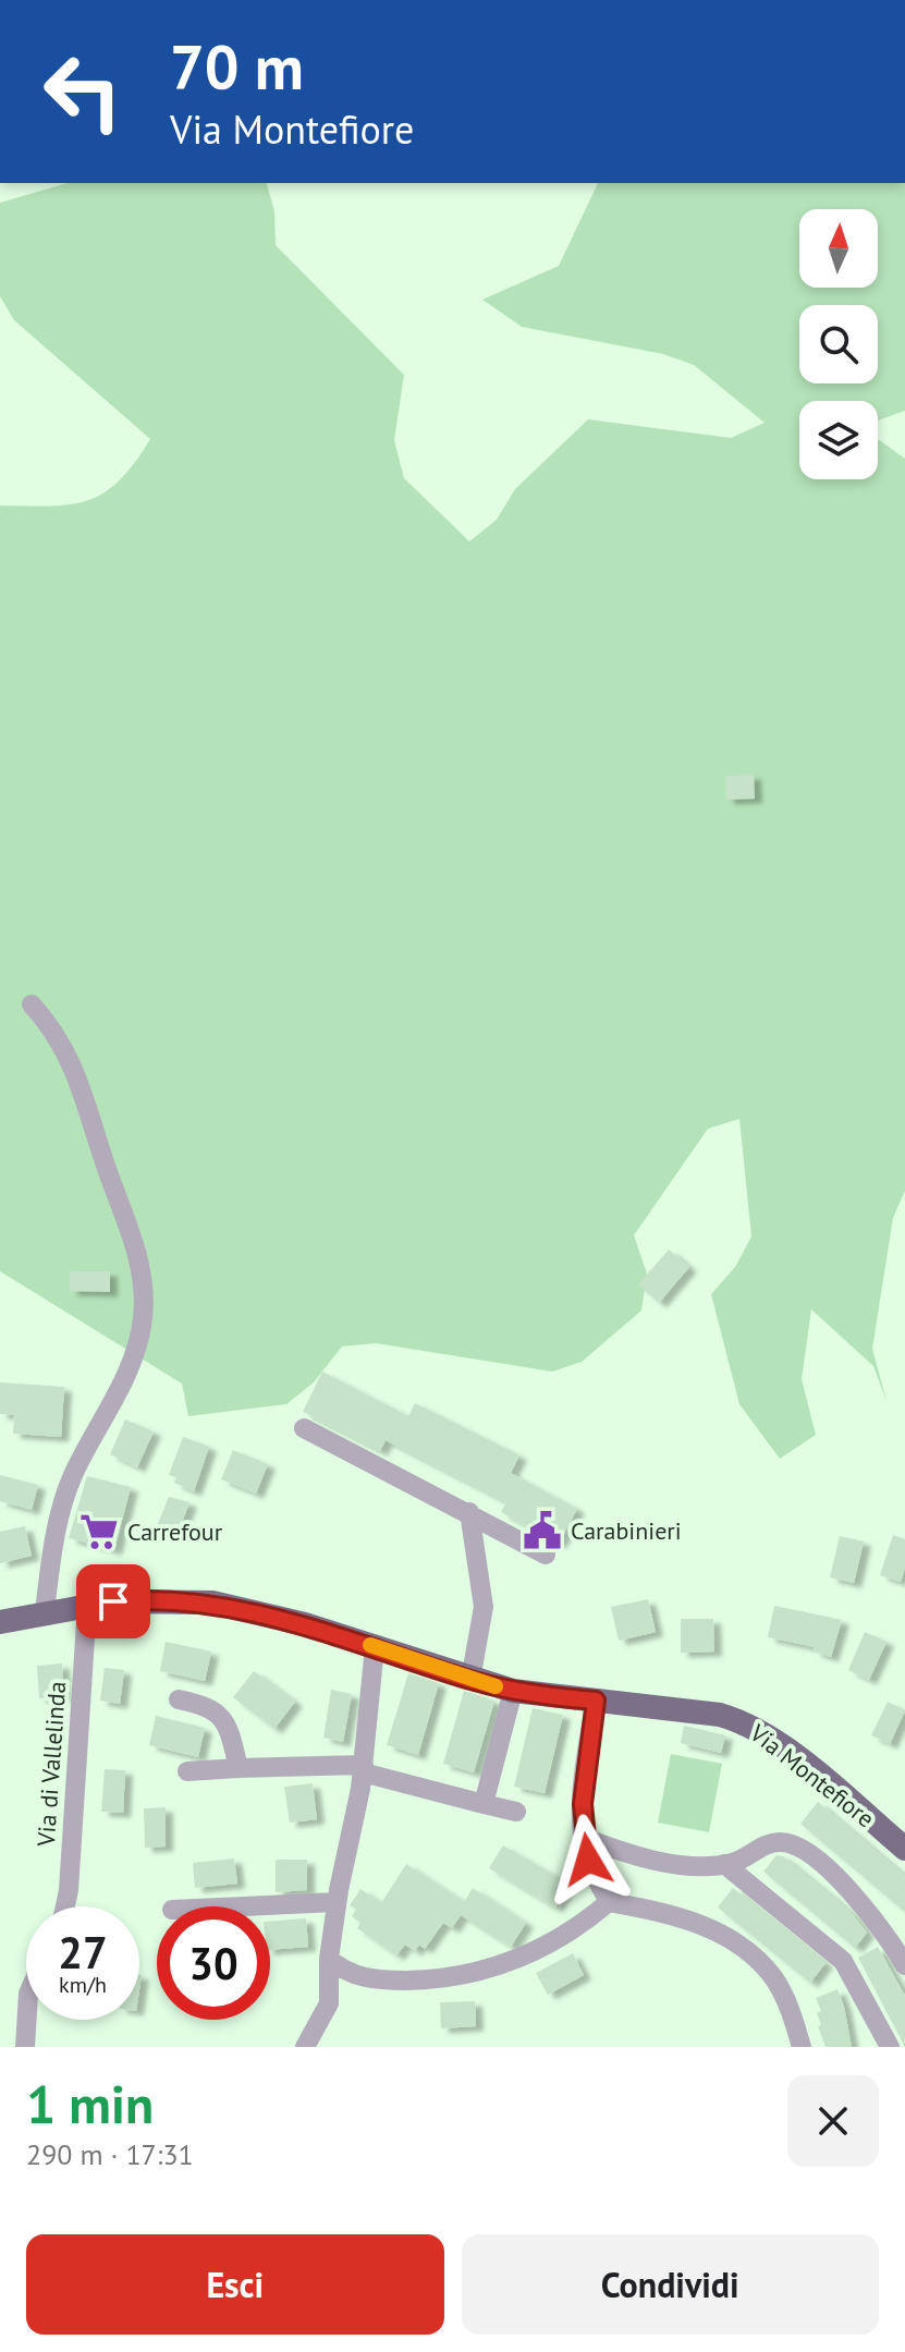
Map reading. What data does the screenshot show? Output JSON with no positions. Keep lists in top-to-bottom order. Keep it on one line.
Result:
{"streets":{"main road":["Via Montefiore"],"street":["Via di Vallelinda"]},"crossings":[["Via di Vallelinda","Via Montefiore"]],"places":{"public building":["Carabinieri"],"supermarket":["Carrefour"]},"north":"top","page":{"turn":["70 m","Via Montefiore"],"speed":"27 km/h","limit":"30","heading":["1 min","290 m · 17:31"],"buttons":["Esci","Condividi"]}}
